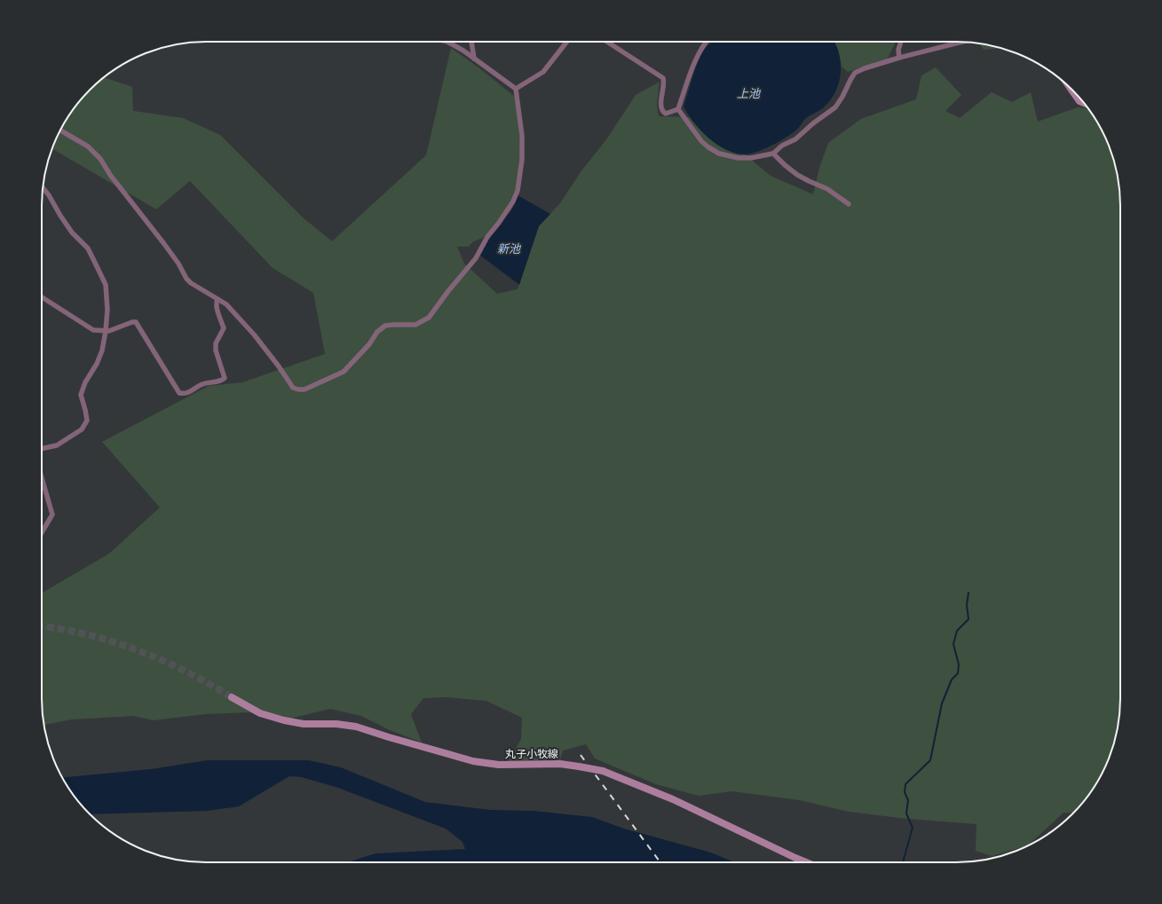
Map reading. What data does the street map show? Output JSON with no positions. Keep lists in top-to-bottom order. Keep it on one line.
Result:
{"streets":{"street":["丸子小牧線"]},"water":["上池","新池"]}
